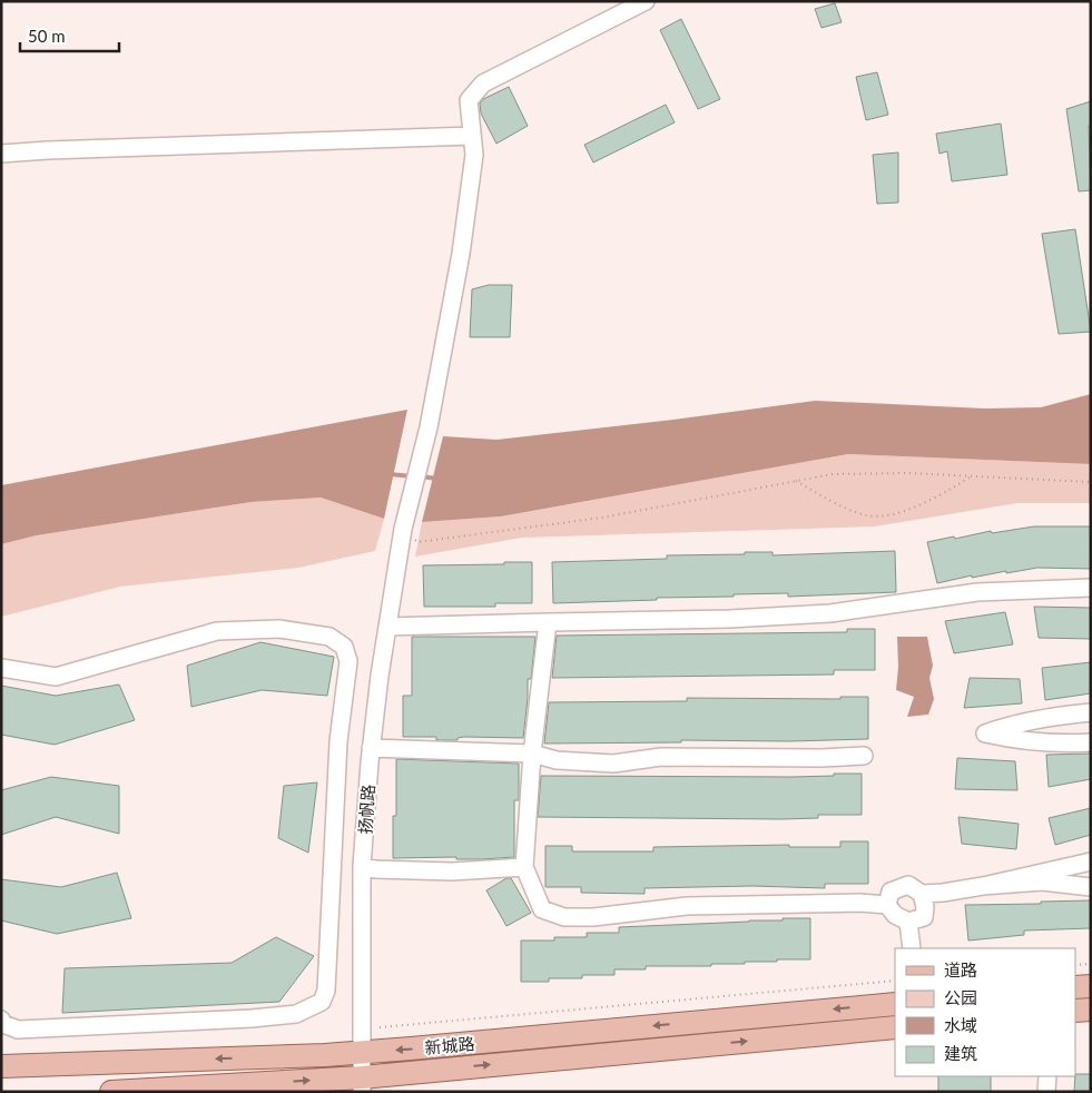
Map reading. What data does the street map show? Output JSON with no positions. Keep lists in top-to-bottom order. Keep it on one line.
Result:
{"streets":{"main road":["新城路"],"street":["扬帆路"]},"crossings":[["扬帆路","新城路"]],"legend":["道路","公园","水域","建筑"],"scale_bar":"50 m"}
